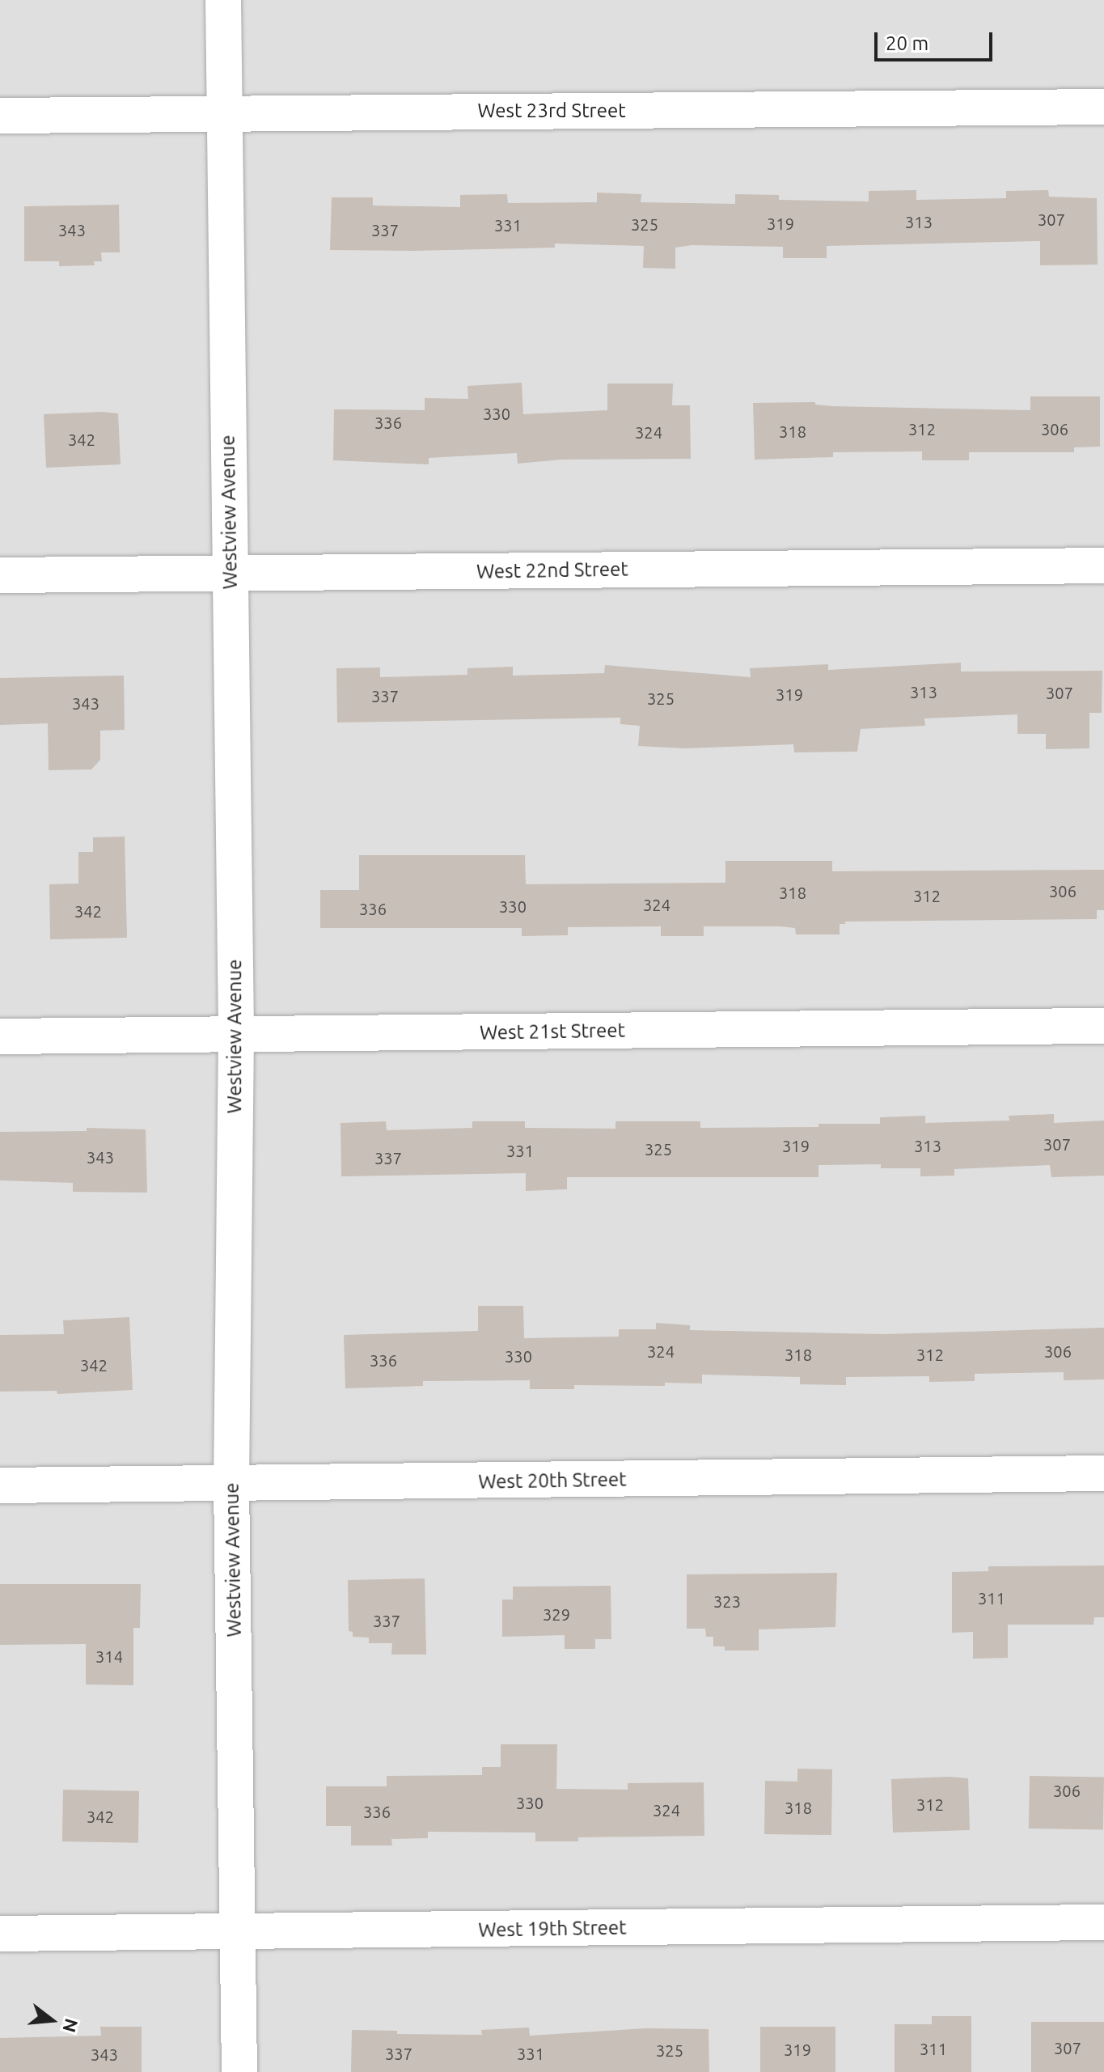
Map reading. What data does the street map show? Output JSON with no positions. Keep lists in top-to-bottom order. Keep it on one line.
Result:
{"streets":{"street":["West 23rd Street","Westview Avenue","West 22nd Street","West 21st Street","West 20th Street","West 19th Street"]},"crossings":[["West 23rd Street","Westview Avenue"],["Westview Avenue","West 22nd Street"],["Westview Avenue","West 21st Street"],["Westview Avenue","West 20th Street"],["Westview Avenue","West 19th Street"]],"house_numbers":["307","313","319","325","331","343","337","330","336","312","306","318","324","342","313","307","319","337","325","343","306","318","312","324","330","336","342","307","319","313","325","331","343","337","324","306","318","312","330","336","342","311","323","329","337","314","306","330","312","318","324","336","342","307","311","319","325","337","331","343"],"scale_bar":"20 m","north":"right"}
